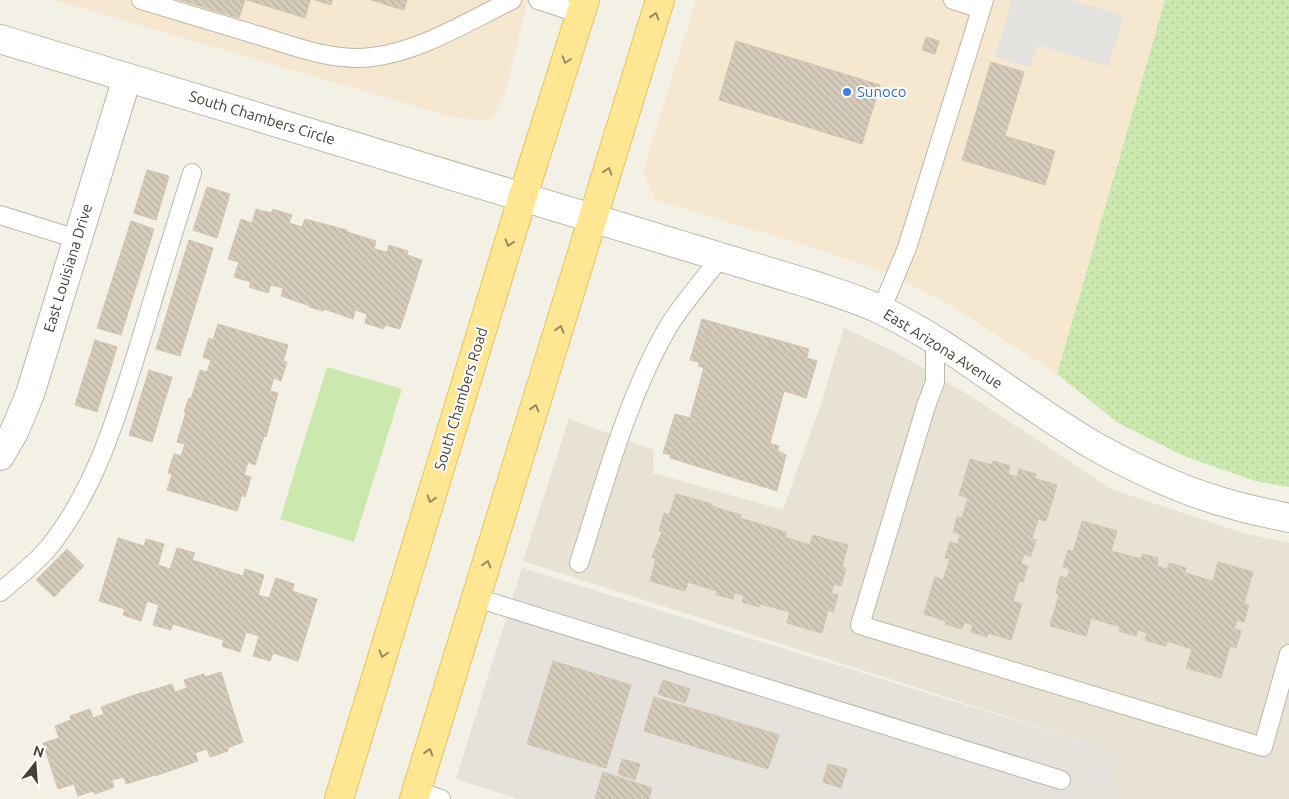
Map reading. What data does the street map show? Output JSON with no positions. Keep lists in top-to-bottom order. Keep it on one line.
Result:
{"streets":{"main road":["South Chambers Road"],"street":["South Chambers Circle","East Louisiana Drive","East Arizona Avenue"]},"crossings":[["South Chambers Circle","East Louisiana Drive"],["South Chambers Circle","East Arizona Avenue"],["South Chambers Circle","South Chambers Road"],["East Arizona Avenue","South Chambers Road"]],"places":["Sunoco"],"north":"top"}
